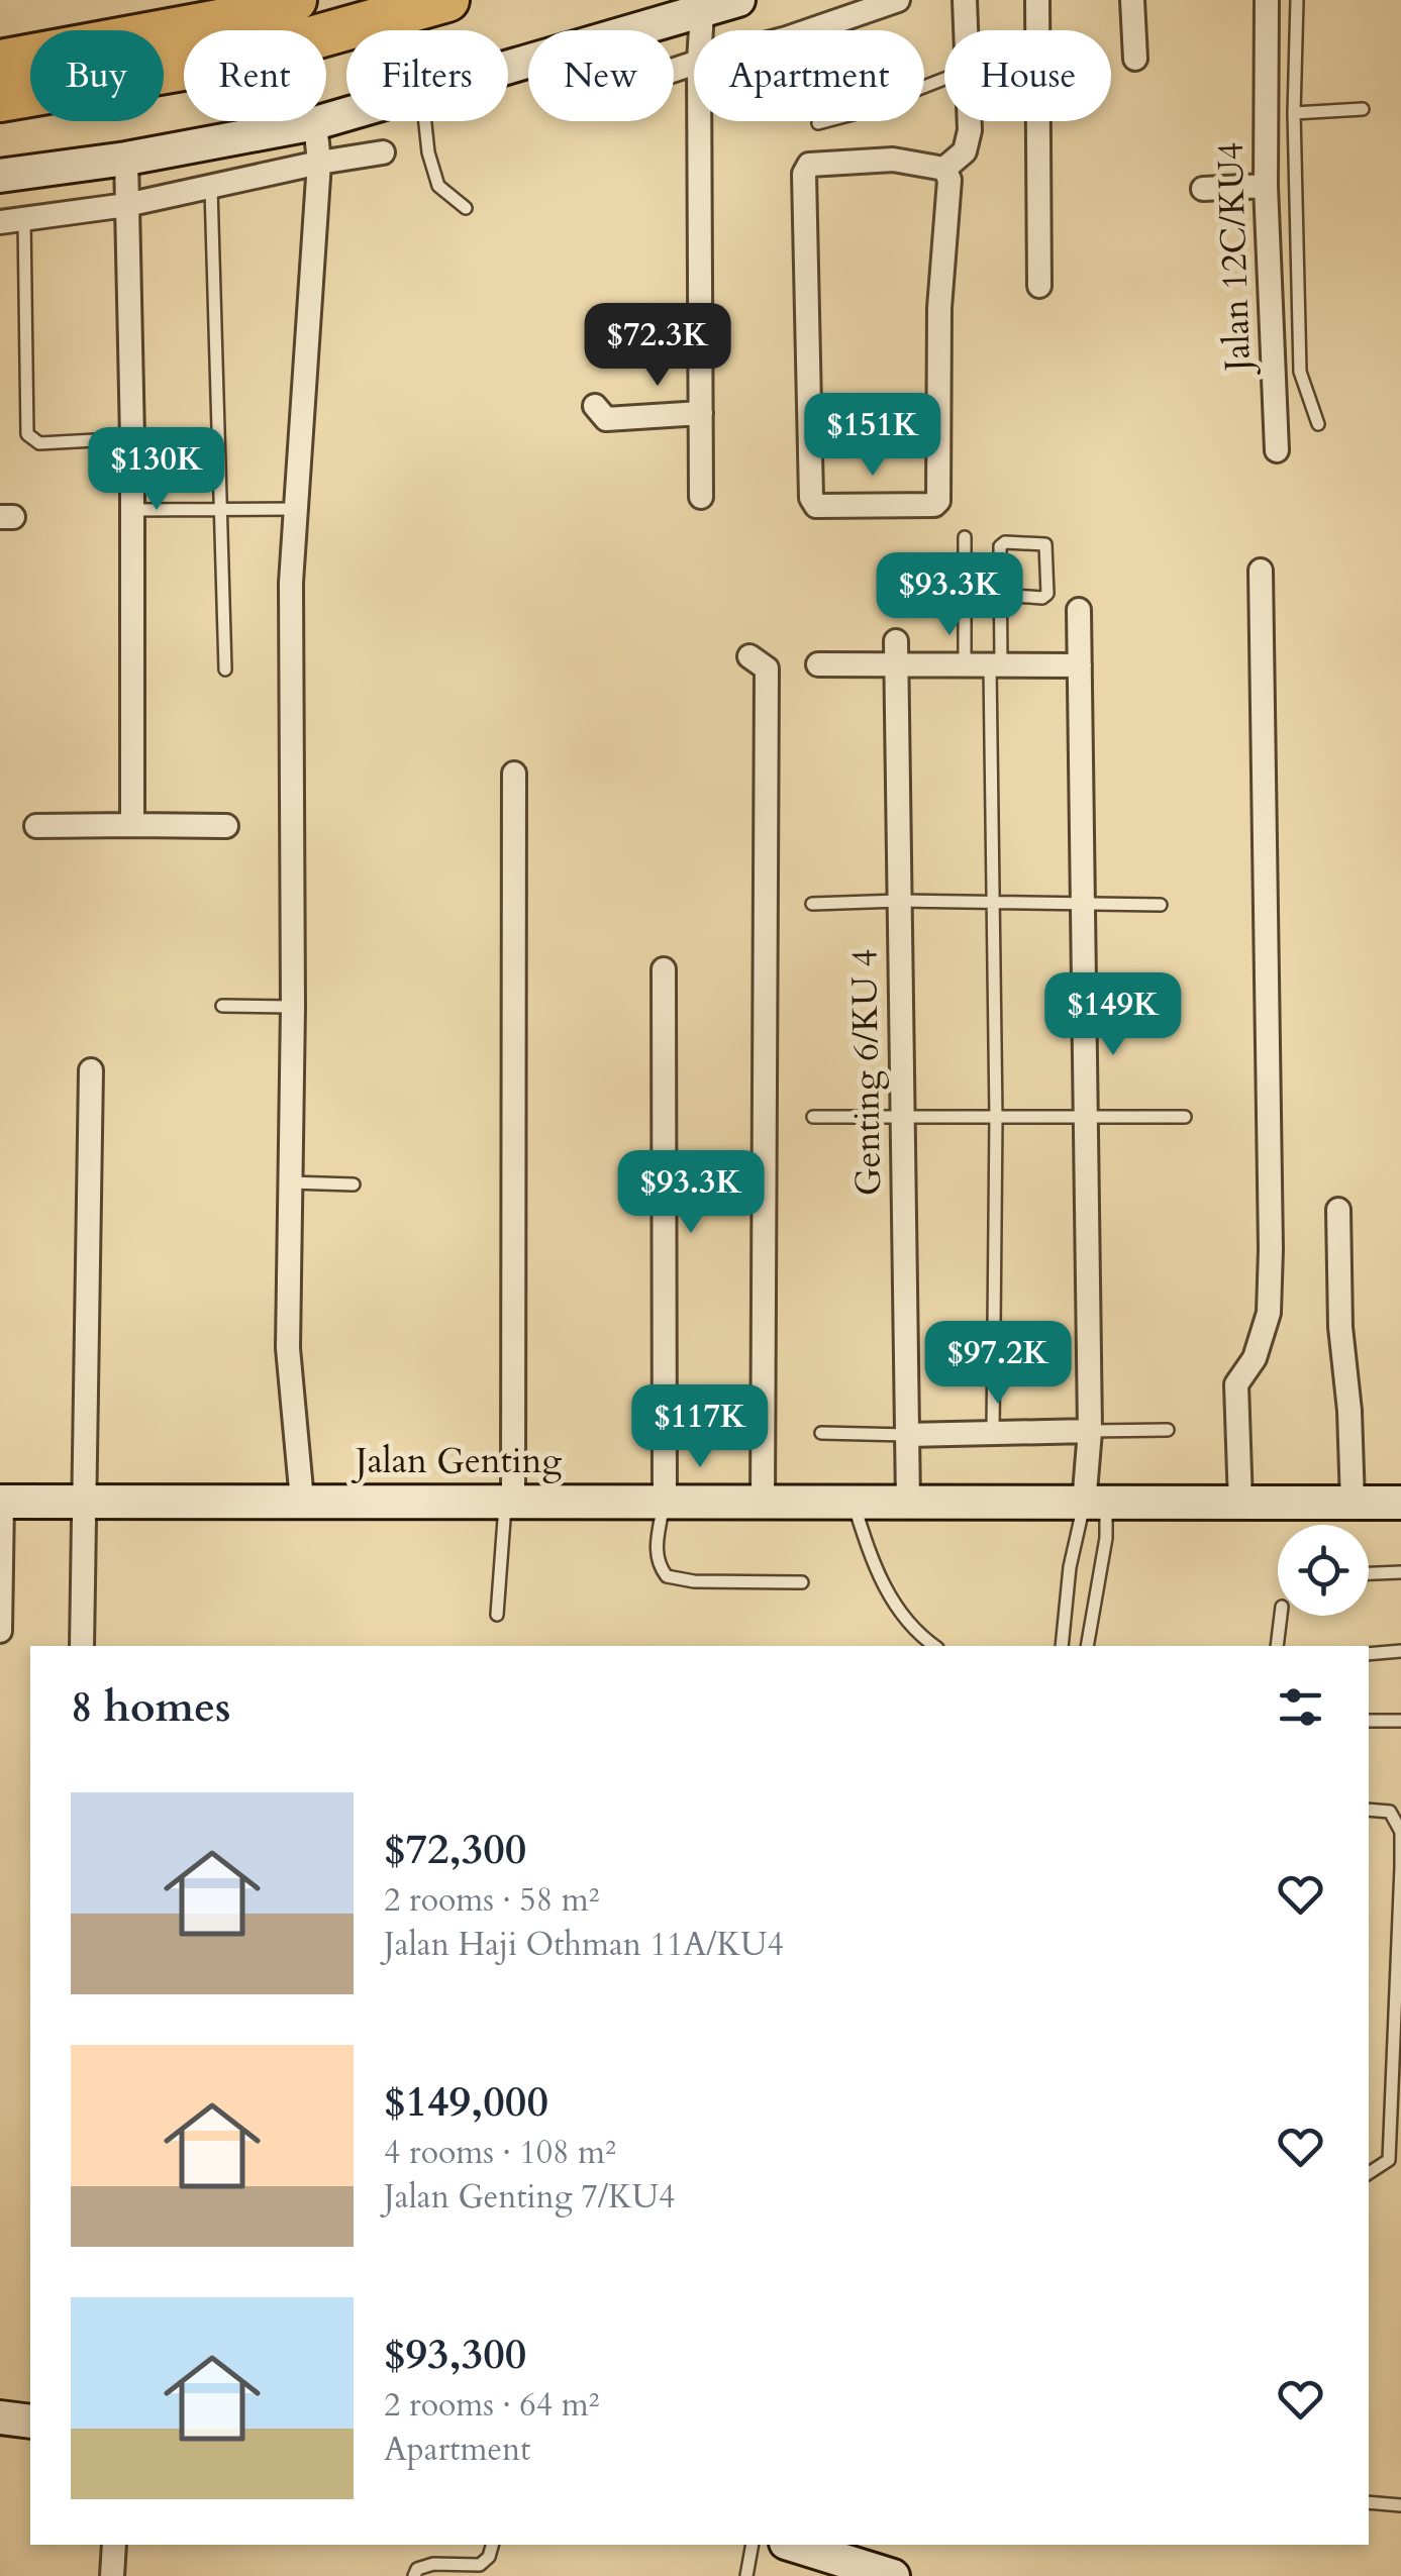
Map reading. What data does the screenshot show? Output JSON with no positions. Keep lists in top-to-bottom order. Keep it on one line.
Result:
{"streets":{"street":["Jalan 12C/KU4","Genting 6/KU 4","Jalan Genting"]},"crossings":[["Genting 6/KU 4","Jalan Genting"]],"page":{"chip":["Buy","Rent","Filters","New","Apartment","House"],"price":["$72.3K","$151K","$130K","$93.3K","$149K","$93.3K","$97.2K","$117K"],"heading":"8 homes","list":[{"name":"$72,300","note":"2 rooms · 58 m² · Jalan Haji Othman 11A/KU4"},{"name":"$149,000","note":"4 rooms · 108 m² · Jalan Genting 7/KU4"},{"name":"$93,300","note":"2 rooms · 64 m² · Apartment"}]}}
